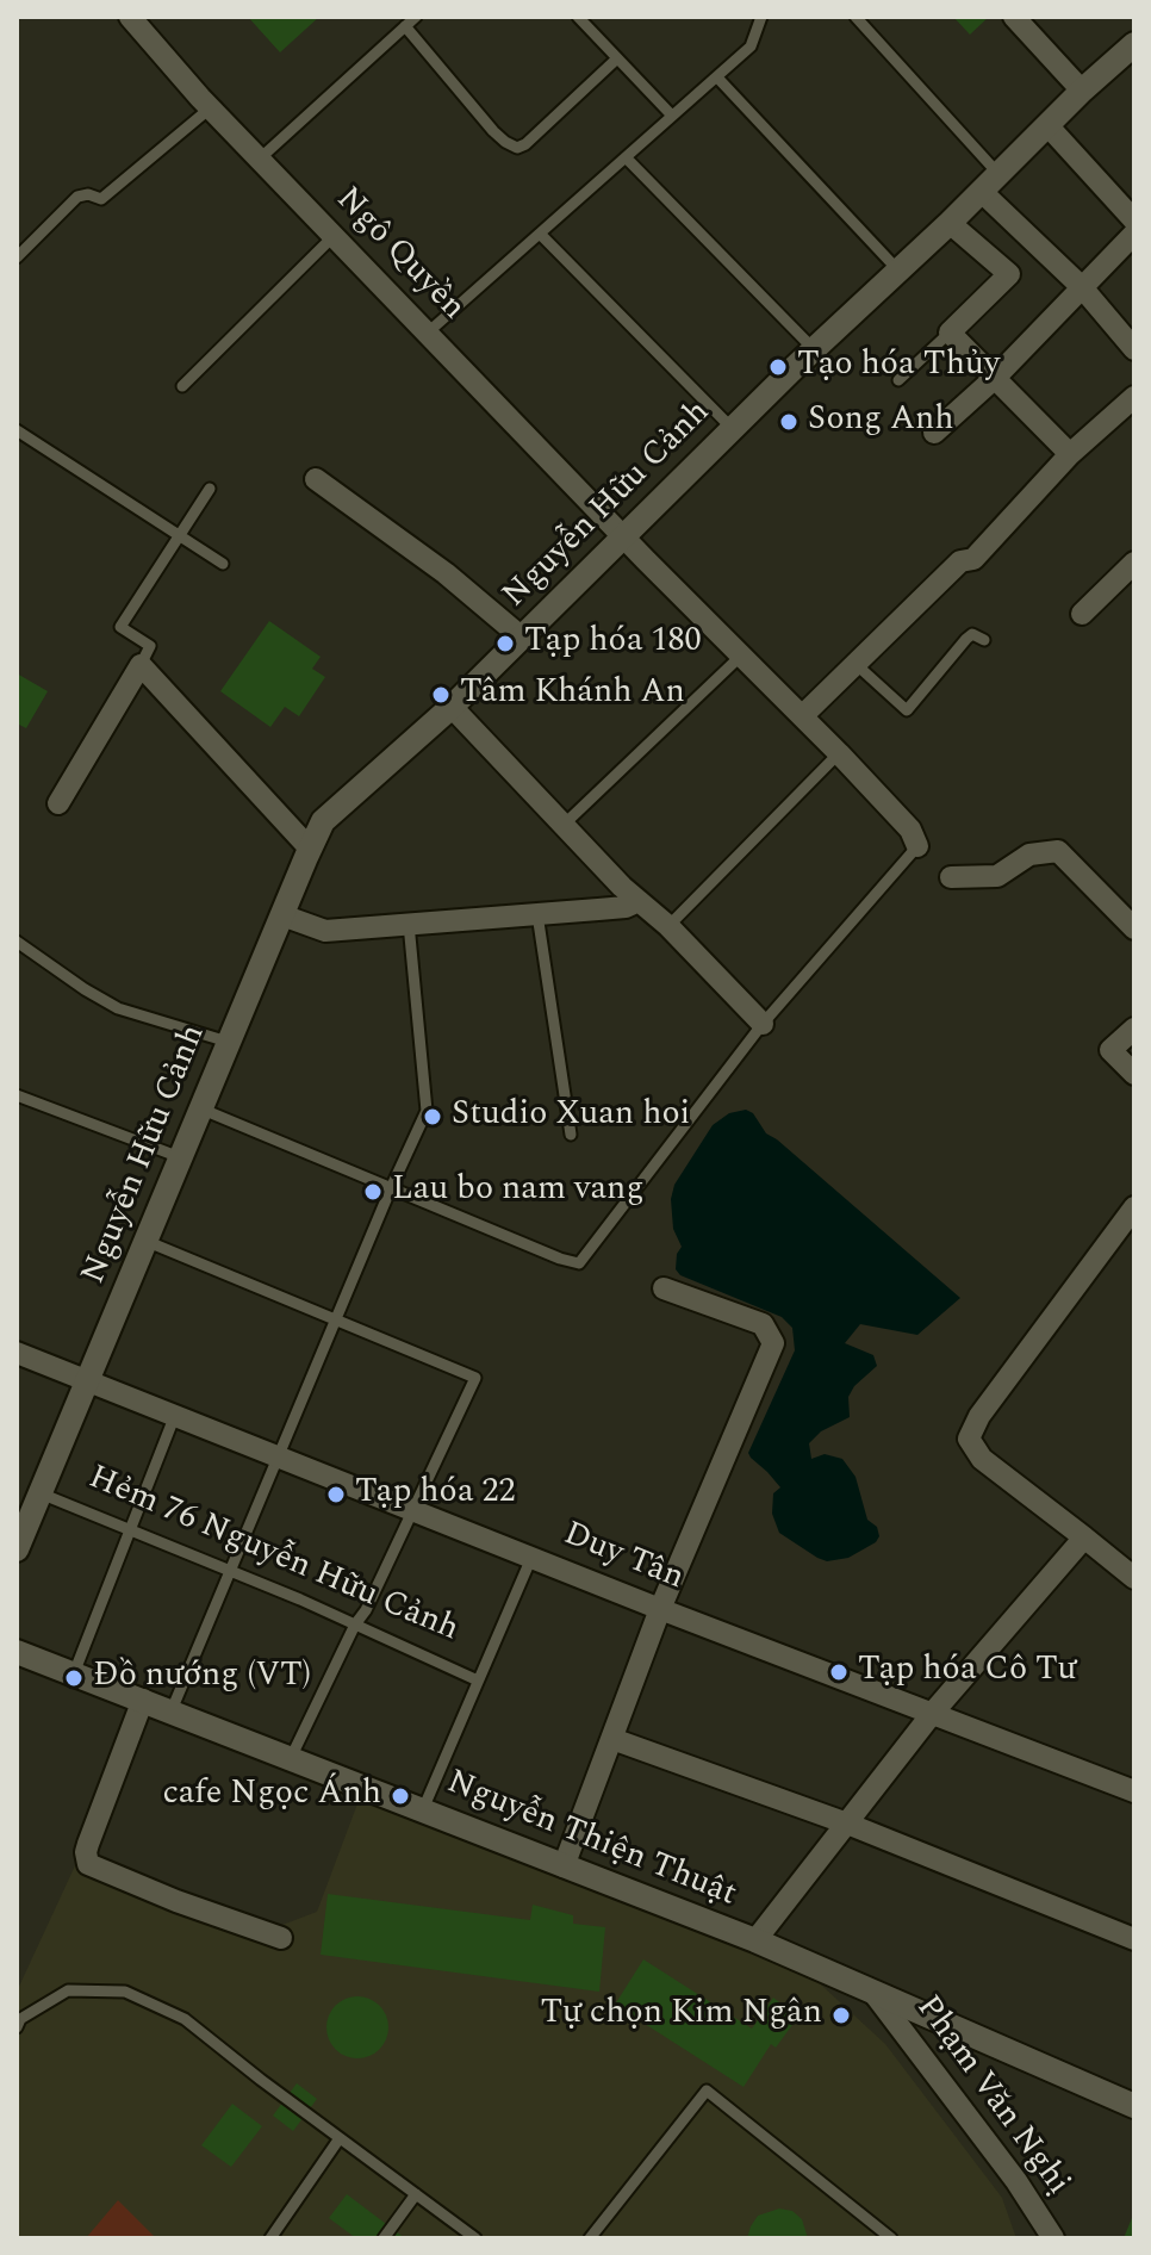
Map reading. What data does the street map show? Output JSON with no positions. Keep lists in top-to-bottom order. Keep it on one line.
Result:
{"streets":{"street":["Ngô Quyền","Nguyễn Hữu Cảnh","Duy Tân","Nguyễn Thiện Thuật","Phạm Văn Nghị"],"lane":["Hẻm 76 Nguyễn Hữu Cảnh"]},"crossings":[["Ngô Quyền","Nguyễn Hữu Cảnh"],["Nguyễn Hữu Cảnh","Hẻm 76 Nguyễn Hữu Cảnh"],["Nguyễn Hữu Cảnh","Duy Tân"],["Nguyễn Thiện Thuật","Phạm Văn Nghị"]],"places":["Tạo hóa Thủy","Song Anh","Tạp hóa 180","Tâm Khánh An","Studio Xuan hoi","Lau bo nam vang","Tạp hóa 22","Tạp hóa Cô Tư","Đồ nướng (VT)","cafe Ngọc Ánh","Tự chọn Kim Ngân"]}
